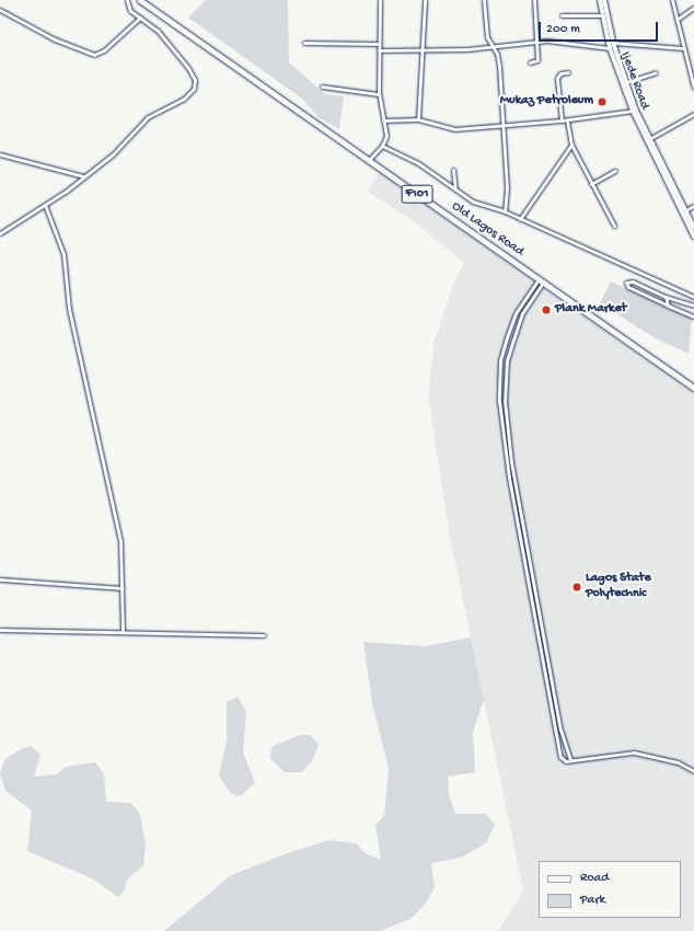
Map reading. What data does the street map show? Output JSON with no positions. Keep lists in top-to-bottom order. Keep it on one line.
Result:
{"streets":{"main road":["Ijede Road","F101","Old Lagos Road"]},"places":["Mukaz Petroleum","Plank Market","Lagos State Polytechnic"],"legend":["Road","Park"],"scale_bar":"200 m"}
